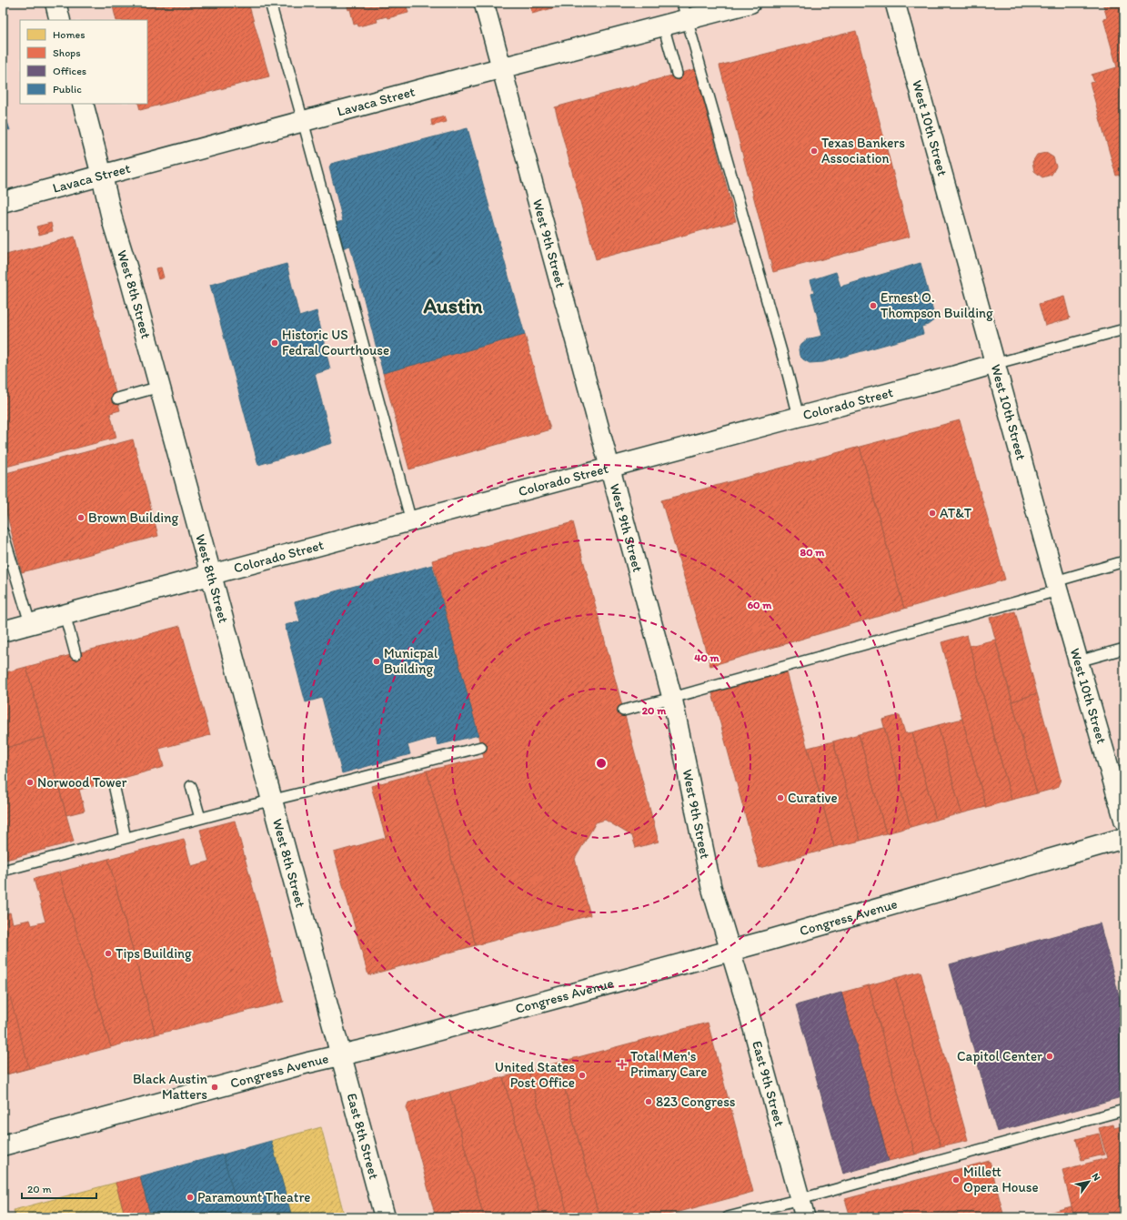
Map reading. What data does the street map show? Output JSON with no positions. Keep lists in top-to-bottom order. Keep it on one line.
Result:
{"streets":{"main road":["Lavaca Street","West 8th Street","Colorado Street","Congress Avenue","East 8th Street"],"street":["West 10th Street","West 9th Street","East 9th Street"]},"crossings":[["Lavaca Street","West 9th Street"],["Lavaca Street","West 8th Street"],["West 10th Street","Colorado Street"],["West 9th Street","Colorado Street"],["West 9th Street","Congress Avenue"],["West 9th Street","East 9th Street"],["West 8th Street","Colorado Street"],["West 8th Street","Congress Avenue"],["West 8th Street","East 8th Street"],["Congress Avenue","East 9th Street"],["Congress Avenue","East 8th Street"]],"districts":["Austin"],"places":{"other":["Texas Bankers Association","Ernest O. Thompson Building","Historic US Fedral Courthouse","AT&T","Brown Building","Municpal Building","Norwood Tower","Curative","Tips Building","Capitol Center","United States Post Office","Black Austin Matters","823 Congress","Millett Opera House","Paramount Theatre"],"health":["Total Men's Primary Care"]},"legend":["Homes","Shops","Offices","Public"],"scale_bar":"20 m","north":"top right","rings":["80 m","60 m","40 m","20 m"]}
